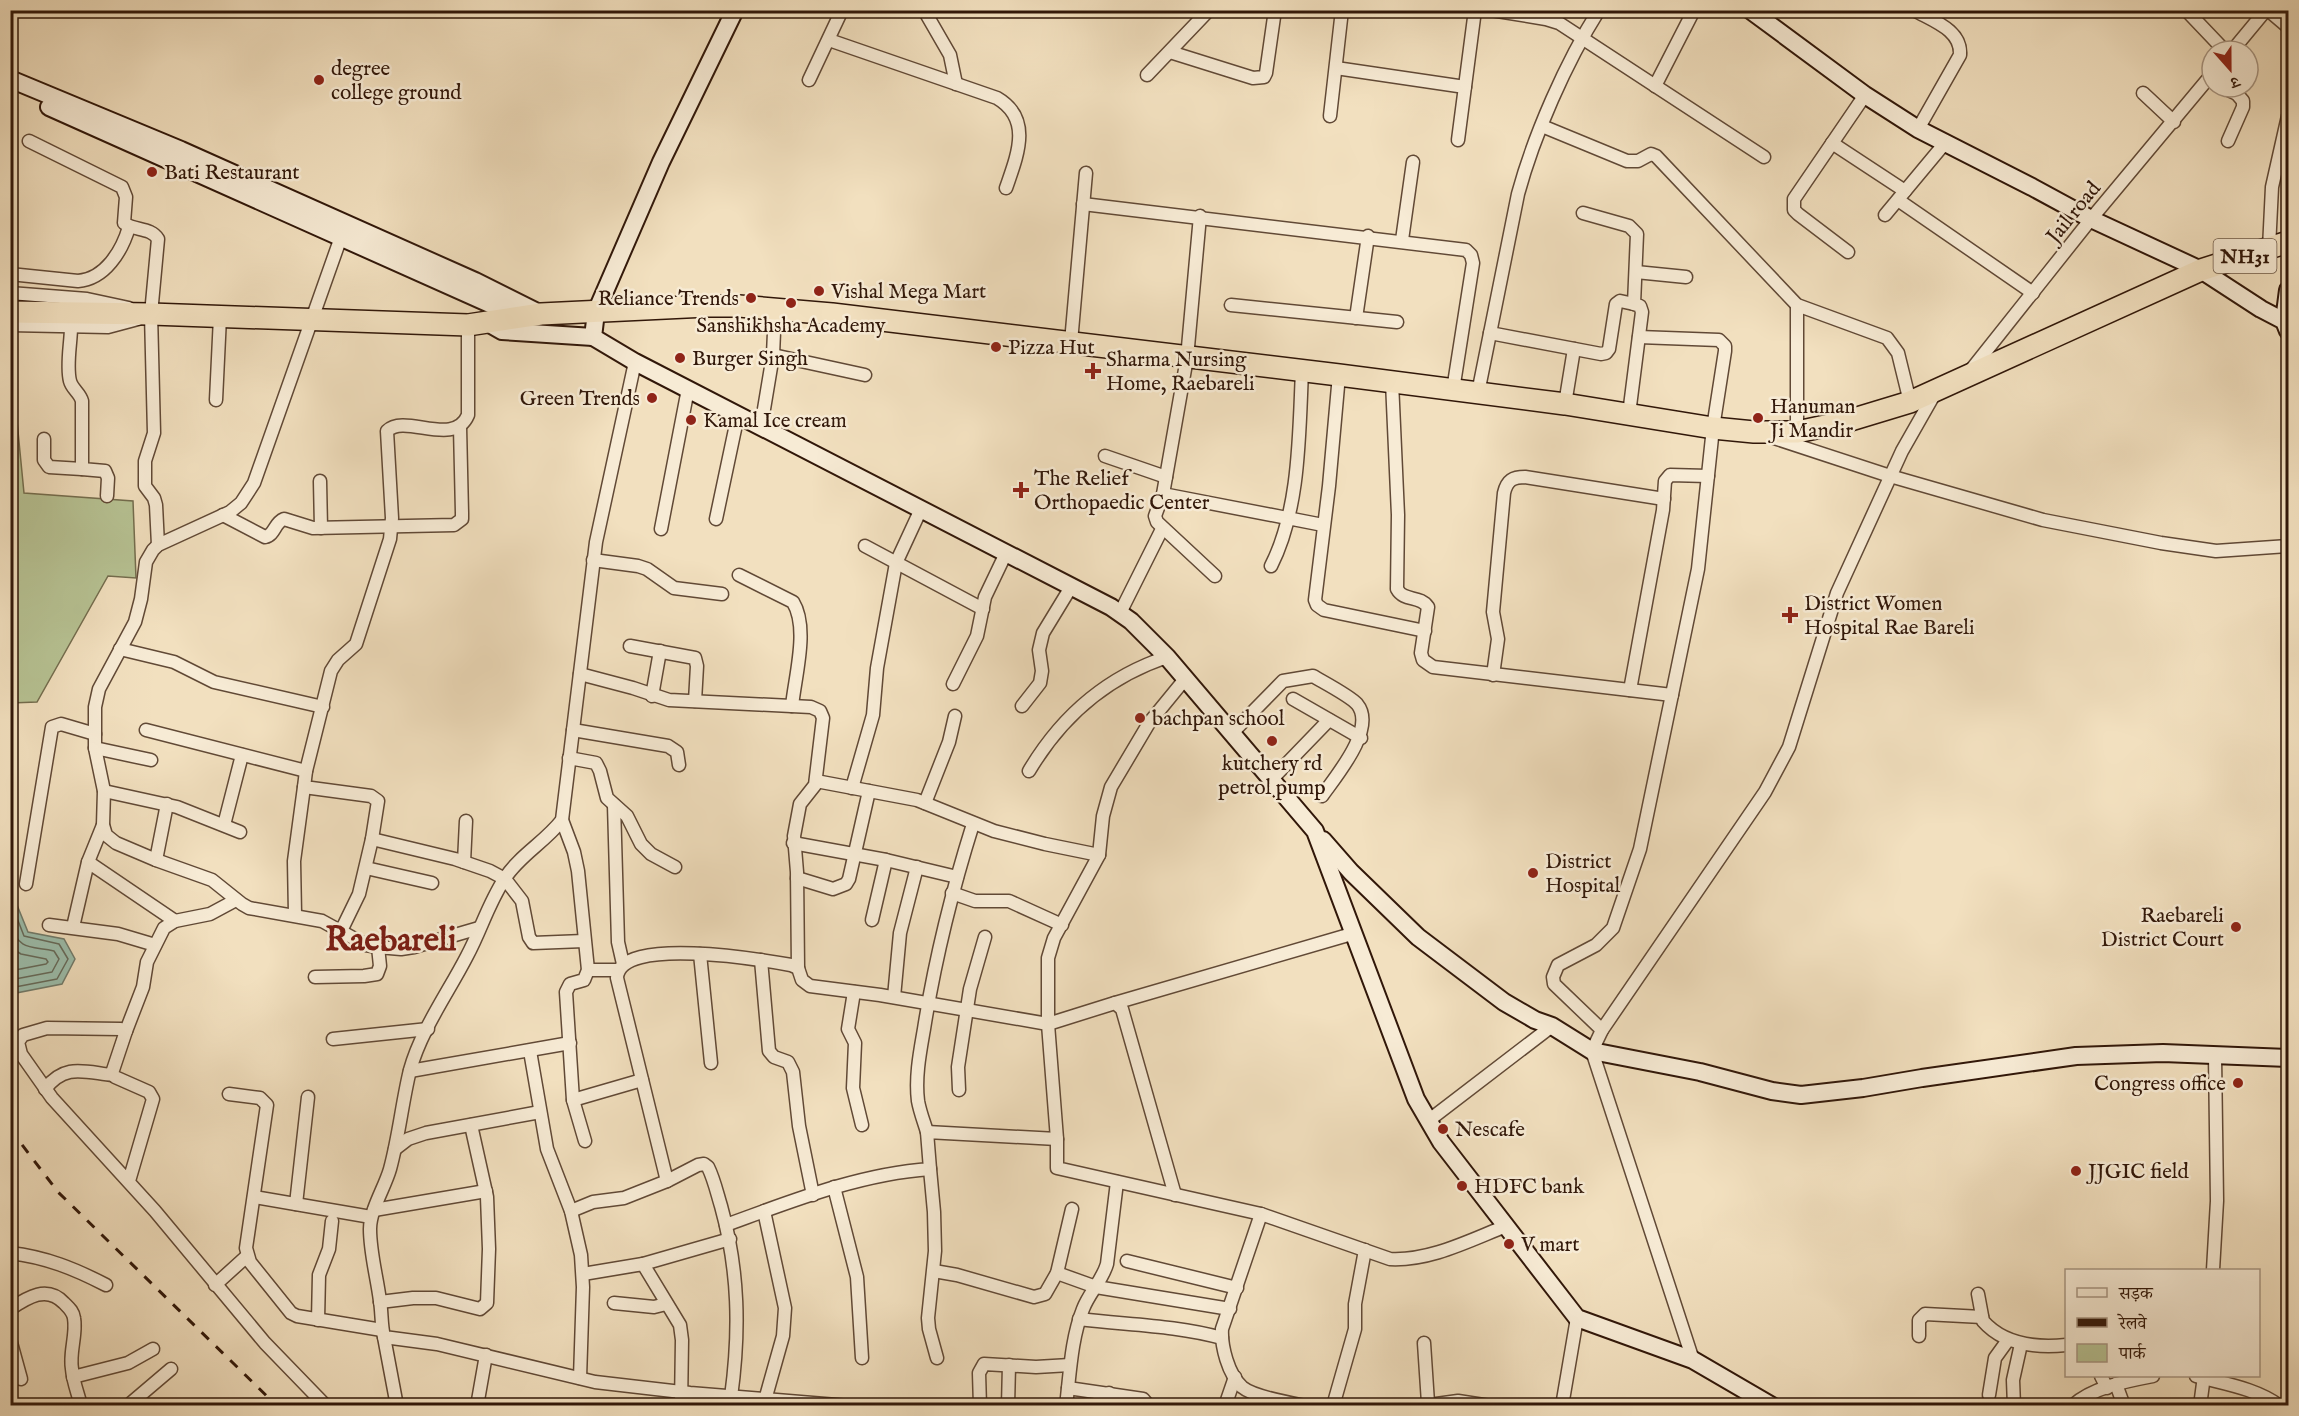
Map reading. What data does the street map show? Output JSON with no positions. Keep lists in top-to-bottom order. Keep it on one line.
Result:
{"streets":{"highway":["NH31"],"street":["Jail road"]},"crossings":[["Jail road","NH31"]],"districts":["Raebareli"],"places":{"other":["degree college ground","Bati Restaurant","Vishal Mega Mart","Reliance Trends","Sanshikhsha Academy","Pizza Hut","Burger Singh","Green Trends","Hanuman Ji Mandir","Kamal Ice cream","bachpan school","kutchery rd petrol pump","District Hospital","Raebareli District Court","Congress office","Nescafe","JJGIC field","HDFC bank","V mart"],"health":["Sharma Nursing Home, Raebareli","The Relief Orthopaedic Center","District Women Hospital Rae Bareli"]},"legend":["सड़क","रेलवे","पार्क"],"north":"bottom"}
